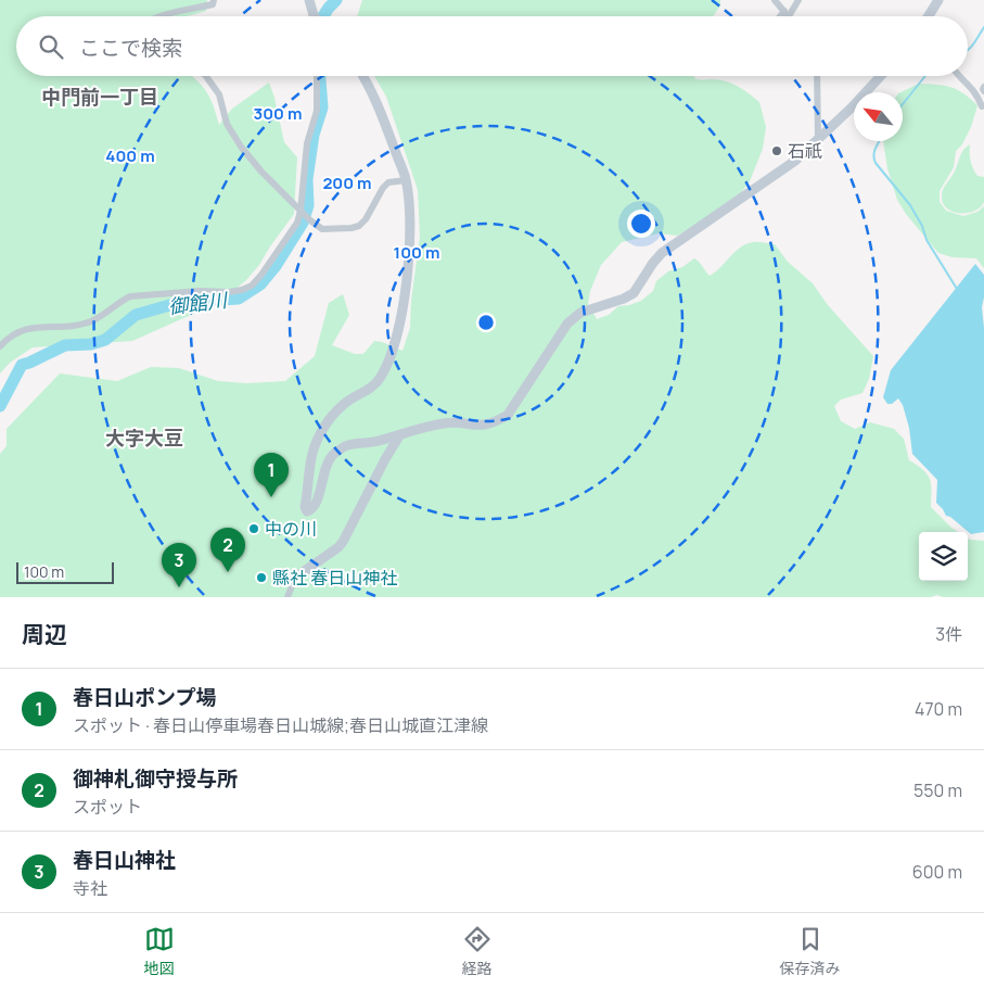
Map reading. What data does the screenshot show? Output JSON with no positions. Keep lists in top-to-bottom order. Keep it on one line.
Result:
{"districts":["中門前一丁目","大字大豆"],"water":["御館川"],"places":["石祇","中の川","縣社 春日山神社"],"scale_bar":"100 m","north":"top left","page":{"search":"ここで検索","pins":["1","2","3"],"scale":"100 m","heading":["周辺","3件"],"list":[{"mark":"1","name":"春日山ポンプ場","note":"スポット · 春日山停車場春日山城線;春日山城直江津線","value":"470 m"},{"mark":"2","name":"御神札御守授与所","note":"スポット","value":"550 m"},{"mark":"3","name":"春日山神社","note":"寺社","value":"600 m"}],"nav":["地図","経路","保存済み"]},"rings":["300 m","400 m","200 m","100 m"]}
